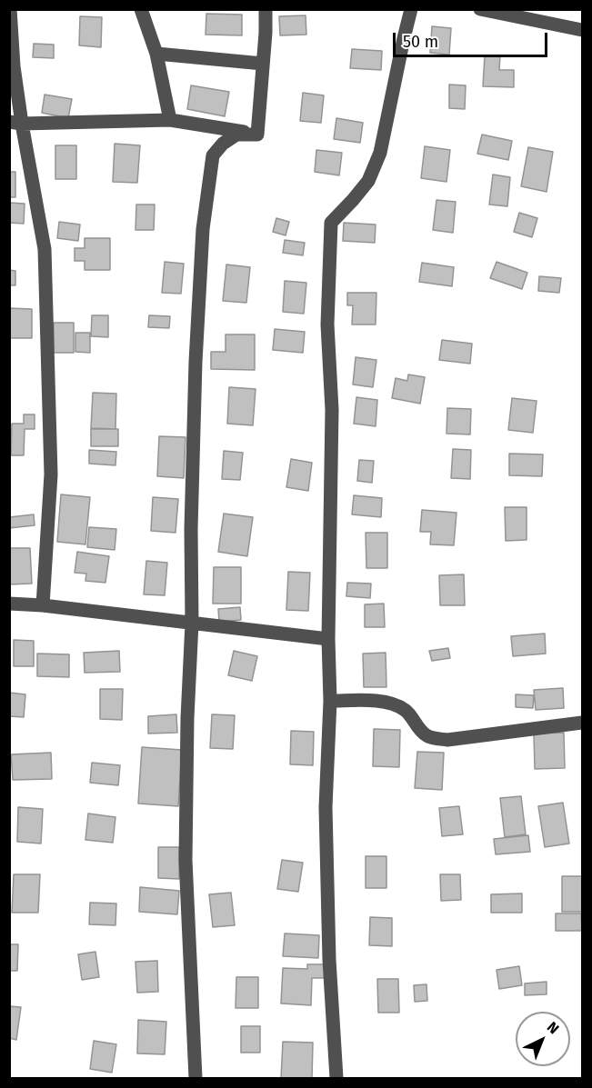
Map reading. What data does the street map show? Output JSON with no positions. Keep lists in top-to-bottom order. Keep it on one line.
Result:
{"scale_bar":"50 m","north":"top right"}
